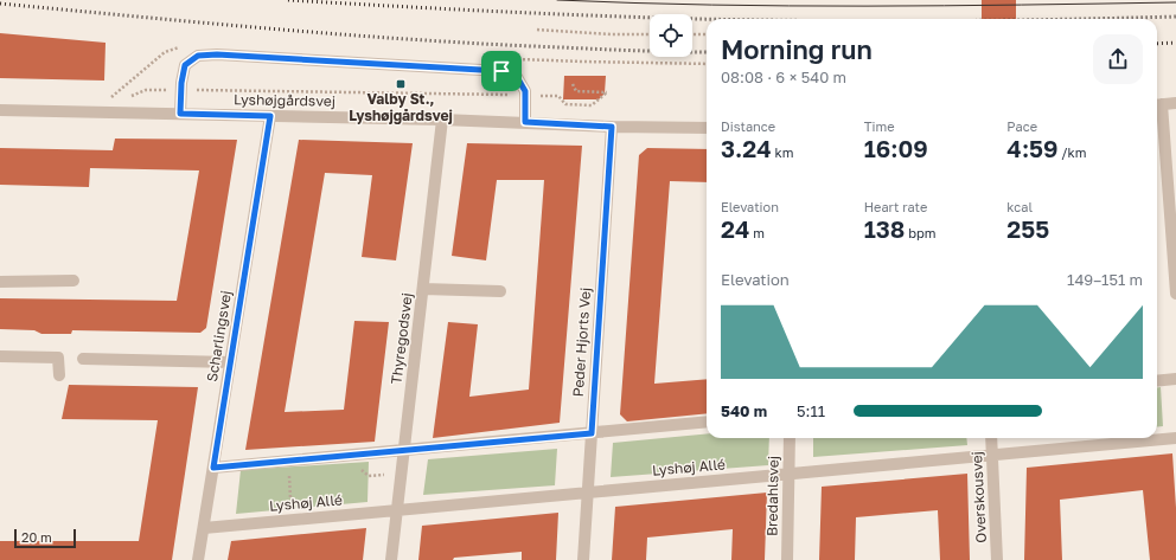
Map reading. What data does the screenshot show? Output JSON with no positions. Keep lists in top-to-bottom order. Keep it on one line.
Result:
{"streets":{"street":["Lyshøjgårdsvej","Scharlingsvej","Thyregodsvej","Peder Hjorts Vej","Lyshøj Allé","Bredahlsvej","Overskousvej"]},"crossings":[["Lyshøjgårdsvej","Scharlingsvej"],["Lyshøjgårdsvej","Thyregodsvej"],["Lyshøjgårdsvej","Peder Hjorts Vej"],["Scharlingsvej","Lyshøj Allé"],["Thyregodsvej","Lyshøj Allé"],["Peder Hjorts Vej","Lyshøj Allé"],["Lyshøj Allé","Bredahlsvej"],["Lyshøj Allé","Overskousvej"]],"places":{"transit":["Valby St., Lyshøjgårdsvej"]},"scale_bar":"20 m","page":{"heading":["Morning run","08:08 · 6 × 540 m"],"stats":[["Distance","3.24 km"],["Time","16:09"],["Pace","4:59 /km"],["Elevation","24 m"],["Heart rate","138 bpm"],["kcal","255"]],"chart":["Elevation","149–151 m"],"list":[{"name":"540 m","note":"5:11"}],"scale":"20 m"}}
